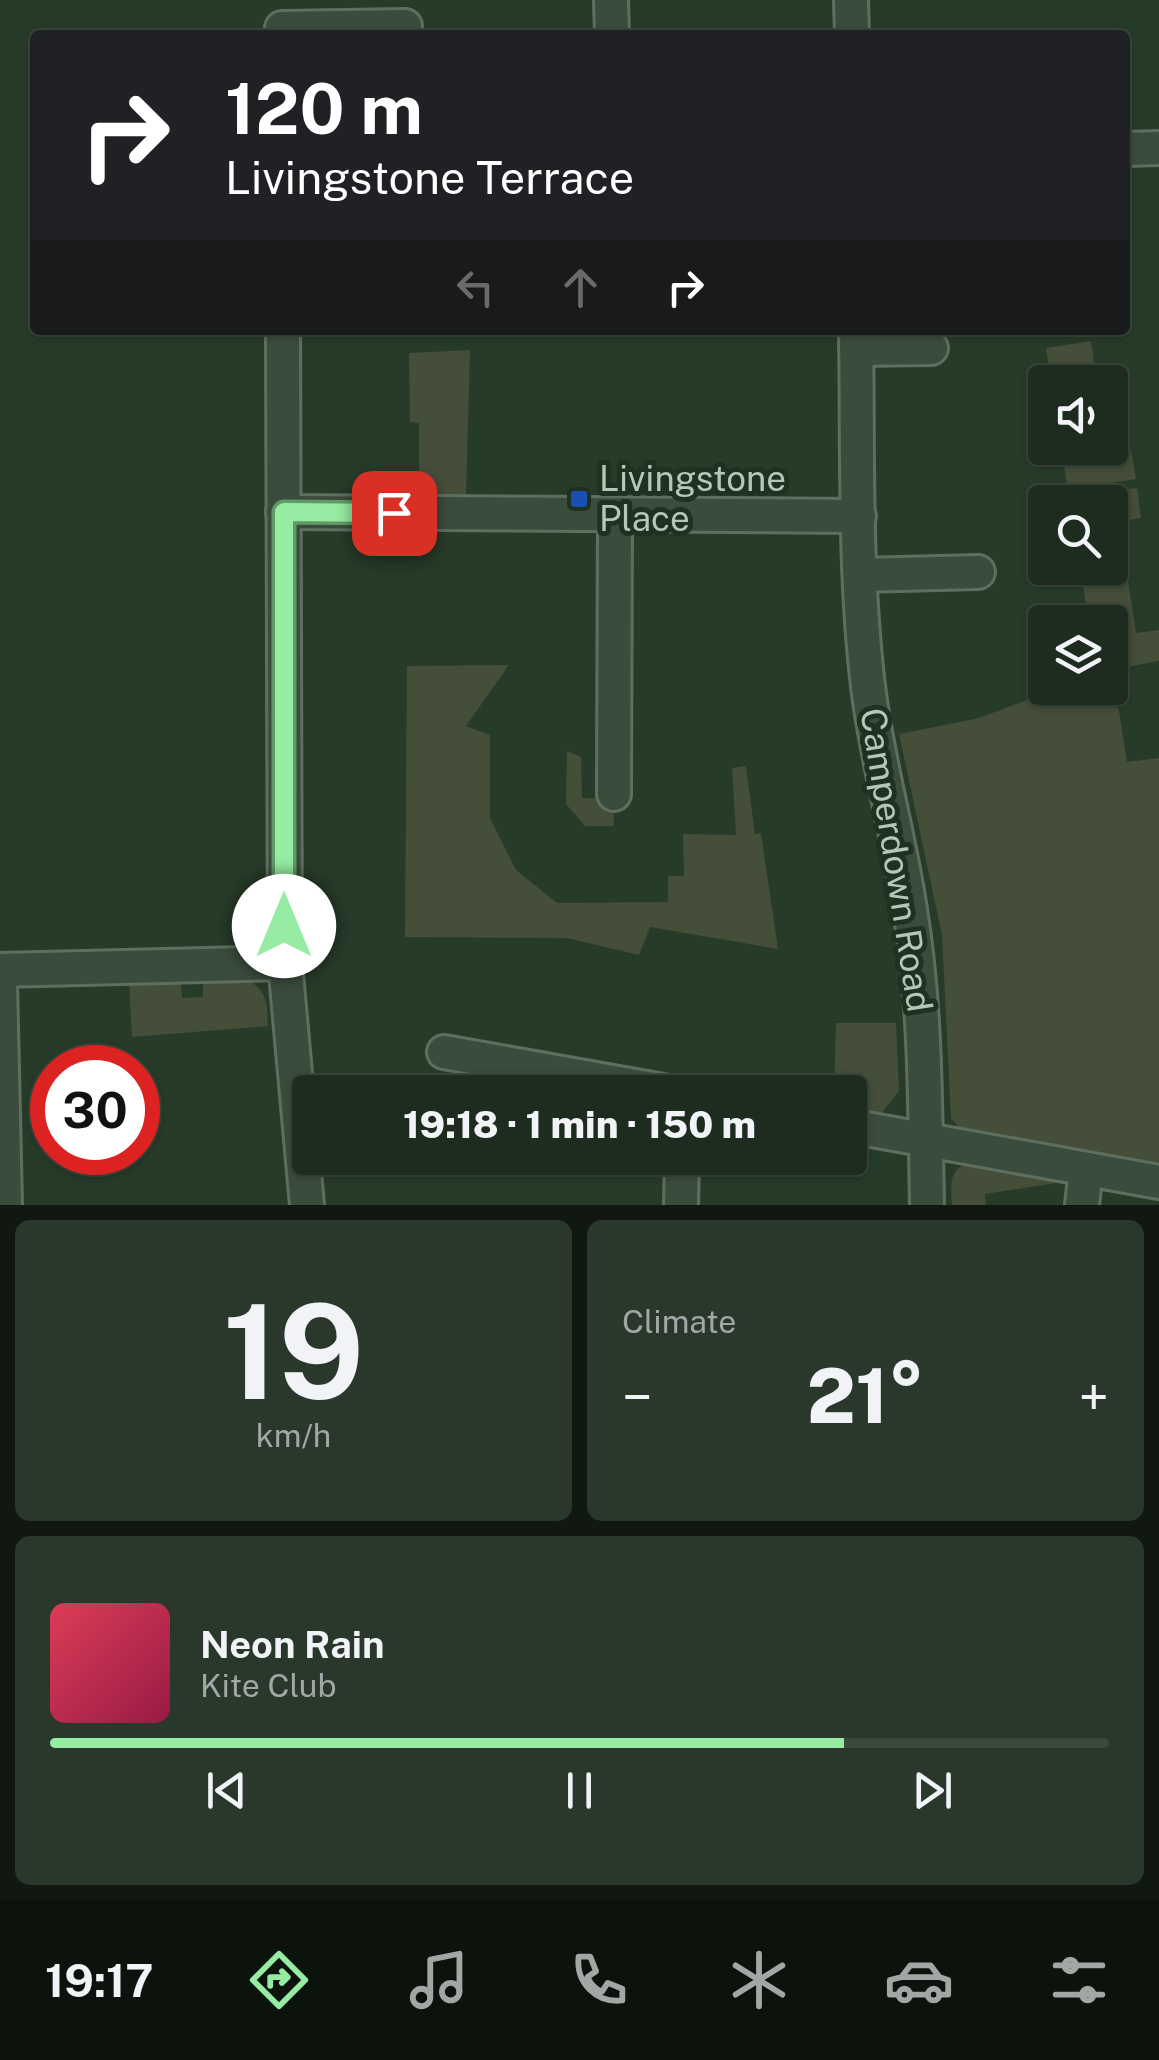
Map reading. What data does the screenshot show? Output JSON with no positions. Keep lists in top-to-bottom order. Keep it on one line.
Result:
{"streets":{"street":["Camperdown Road"]},"places":{"transit":["Livingstone Place"]},"page":{"turn":["120 m","Livingstone Terrace"],"limit":"30","trip":"19:18 · 1 min · 150 m","tile":[["19","km/h"],"Climate"],"heat":["−","21°","+"],"song":["Neon Rain","Kite Club"],"tabs":"19:17"}}
